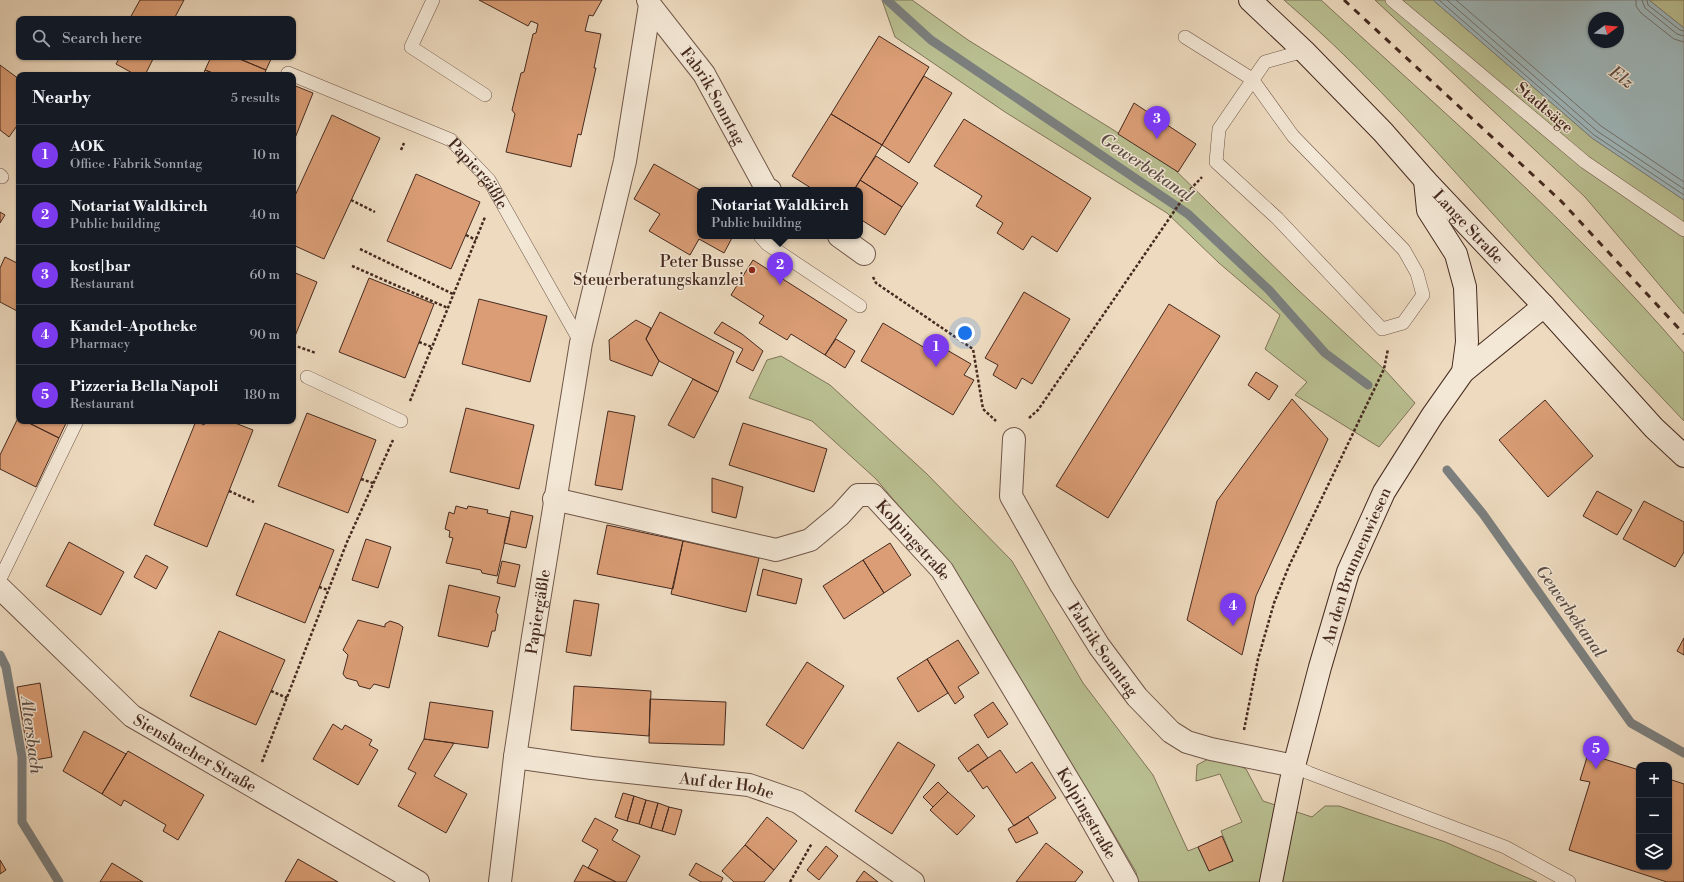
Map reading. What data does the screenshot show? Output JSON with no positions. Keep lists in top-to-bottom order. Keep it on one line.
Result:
{"streets":{"street":["Fabrik Sonntag","Papiergäßle","Lange Straße","Kolpingstraße","An den Brunnenwiesen","Siensbacher Straße","Auf der Hohe"],"lane":["Stadtsäge"]},"crossings":[["Fabrik Sonntag","Papiergäßle"],["Fabrik Sonntag","An den Brunnenwiesen"],["Papiergäßle","Kolpingstraße"],["Papiergäßle","Auf der Hohe"],["Lange Straße","An den Brunnenwiesen"]],"water":["Elz","Gewerbekanal","Altersbach"],"places":["Peter Busse Steuerberatungskanzlei"],"north":"right","page":{"search":"Search here","heading":["Nearby","5 results"],"pins":["3","2","1","4","5"],"list":[{"mark":"1","name":"AOK","note":"Office · Fabrik Sonntag","value":"10 m"},{"mark":"2","name":"Notariat Waldkirch","note":"Public building","value":"40 m"},{"mark":"3","name":"kost|bar","note":"Restaurant","value":"60 m"},{"mark":"4","name":"Kandel-Apotheke","note":"Pharmacy","value":"90 m"},{"mark":"5","name":"Pizzeria Bella Napoli","note":"Restaurant","value":"180 m"}],"popup":["Notariat Waldkirch","Public building"],"map_buttons":["+","−"]}}
